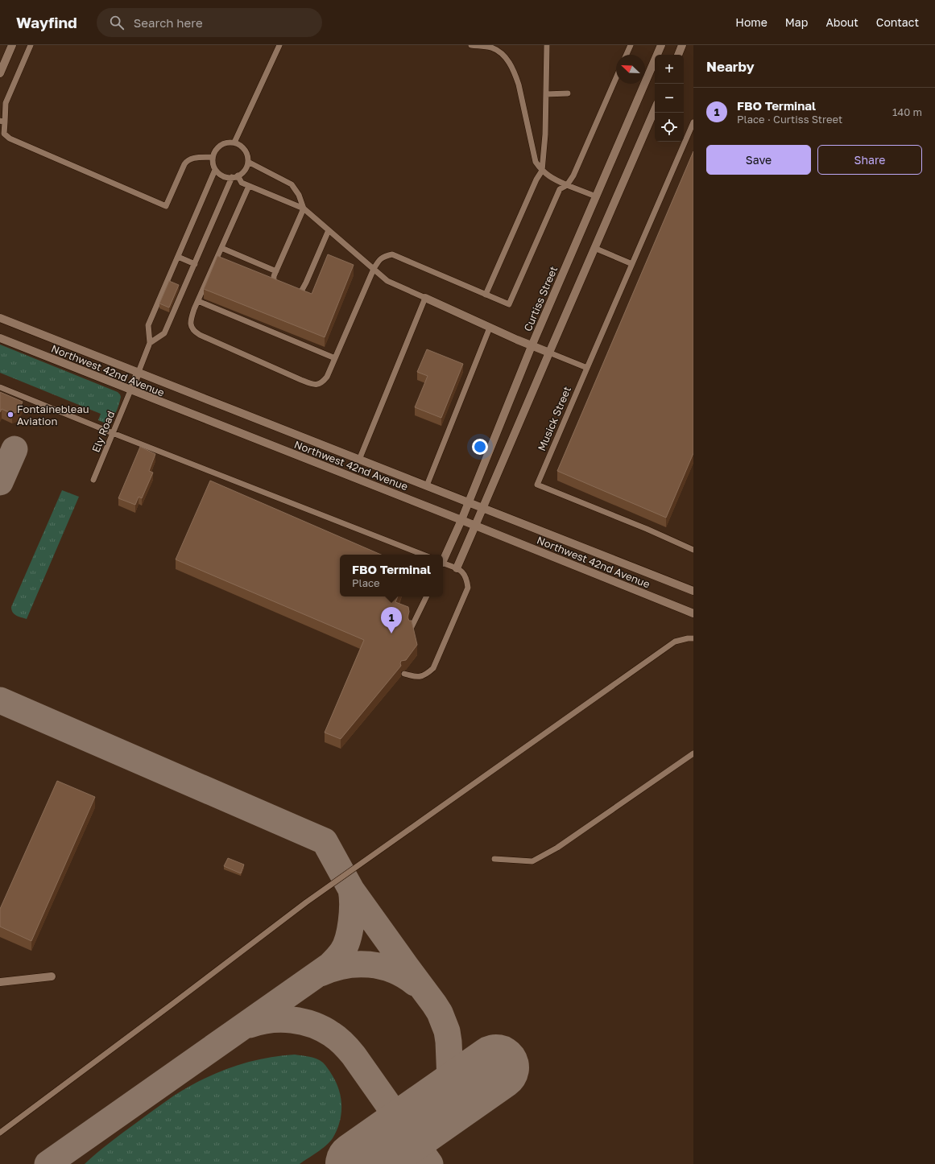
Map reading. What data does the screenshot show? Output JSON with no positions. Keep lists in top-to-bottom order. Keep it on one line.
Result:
{"streets":{"street":["Curtiss Street","Northwest 42nd Avenue"],"lane":["Musick Street","Ely Road"]},"crossings":[["Curtiss Street","Northwest 42nd Avenue"],["Northwest 42nd Avenue","Ely Road"]],"places":["Fontainebleau Aviation"],"north":"top left","page":{"header":"Wayfind","search":"Search here","nav":["Home","Map","About","Contact"],"heading":"Nearby","map_buttons":["+","−"],"list":[{"mark":"1","name":"FBO Terminal","note":"Place · Curtiss Street","value":"140 m"}],"buttons":["Save","Share"],"popup":["FBO Terminal","Place"],"pins":"1"}}
